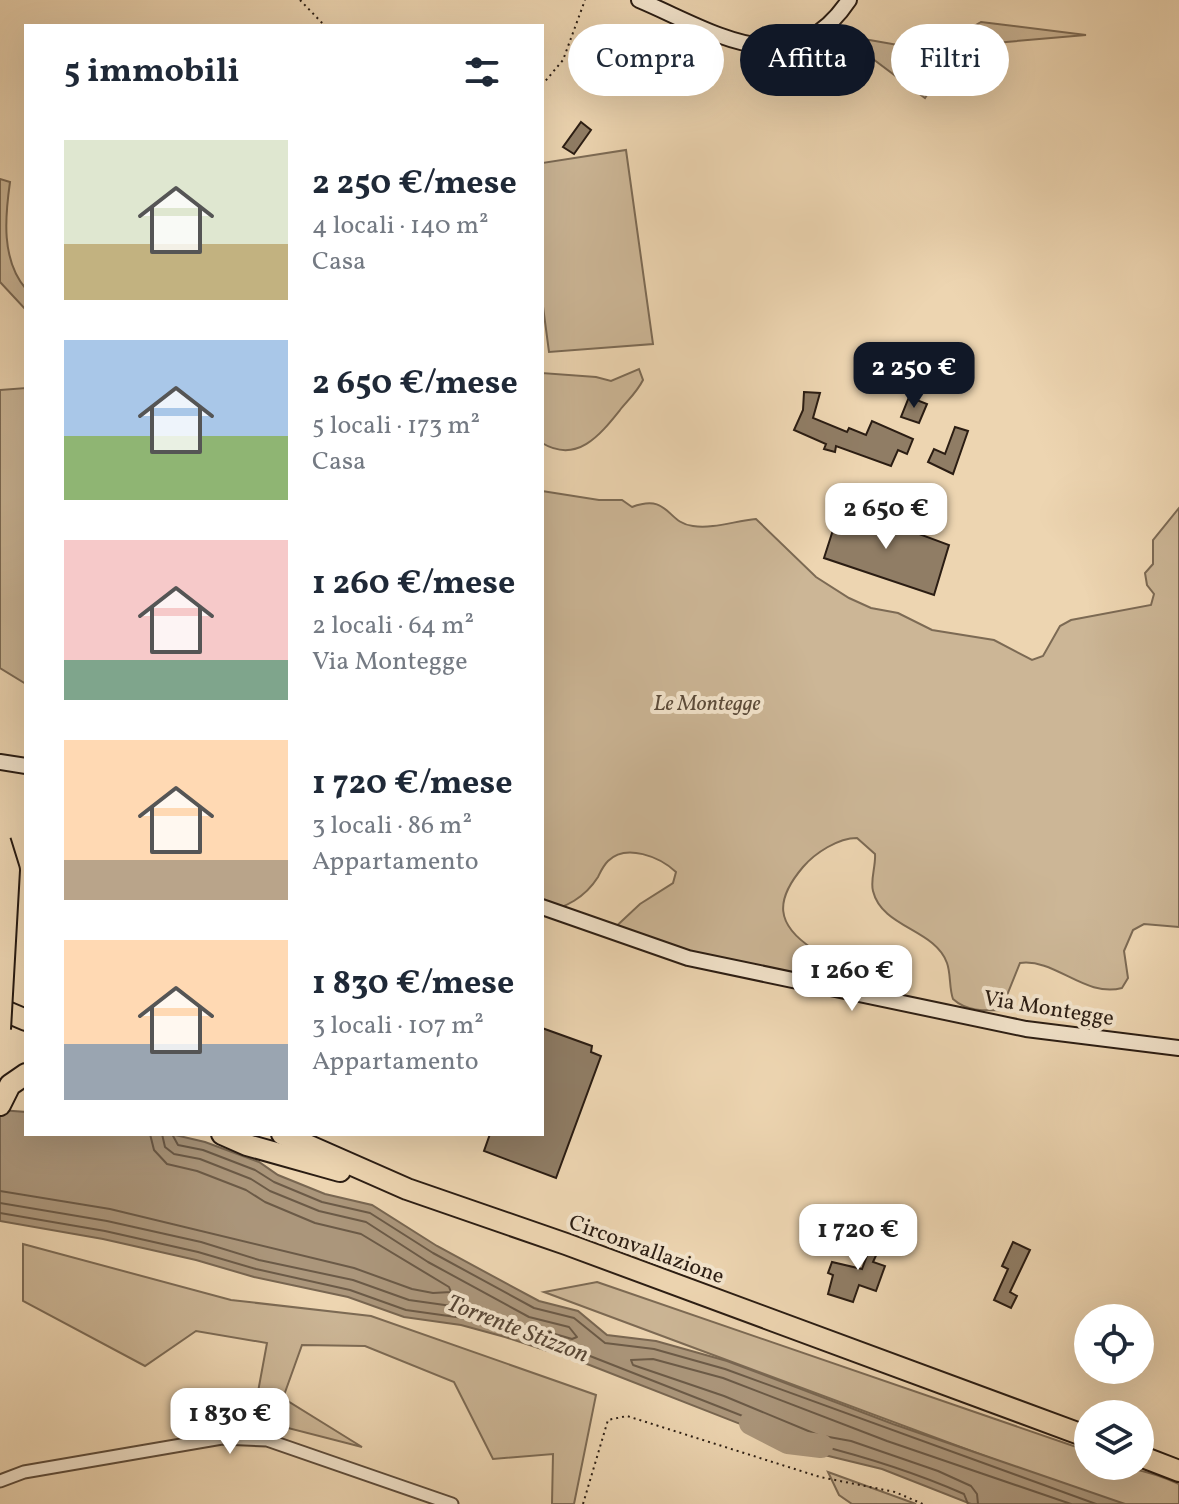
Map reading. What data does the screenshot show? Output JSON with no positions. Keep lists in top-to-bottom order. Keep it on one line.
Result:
{"streets":{"highway":["Circonvallazione"],"street":["Via Montegge"]},"water":["Torrente Stizzon"],"parks":["Le Montegge"],"page":{"chip":["Compra","Affitta","Filtri"],"heading":"5 immobili","list":[{"name":"2 250 €/mese","note":"4 locali · 140 m² · Casa"},{"name":"2 650 €/mese","note":"5 locali · 173 m² · Casa"},{"name":"1 260 €/mese","note":"2 locali · 64 m² · Via Montegge"},{"name":"1 720 €/mese","note":"3 locali · 86 m² · Appartamento"},{"name":"1 830 €/mese","note":"3 locali · 107 m² · Appartamento"}],"price":["2 250 €","2 650 €","1 260 €","1 720 €","1 830 €"]}}
